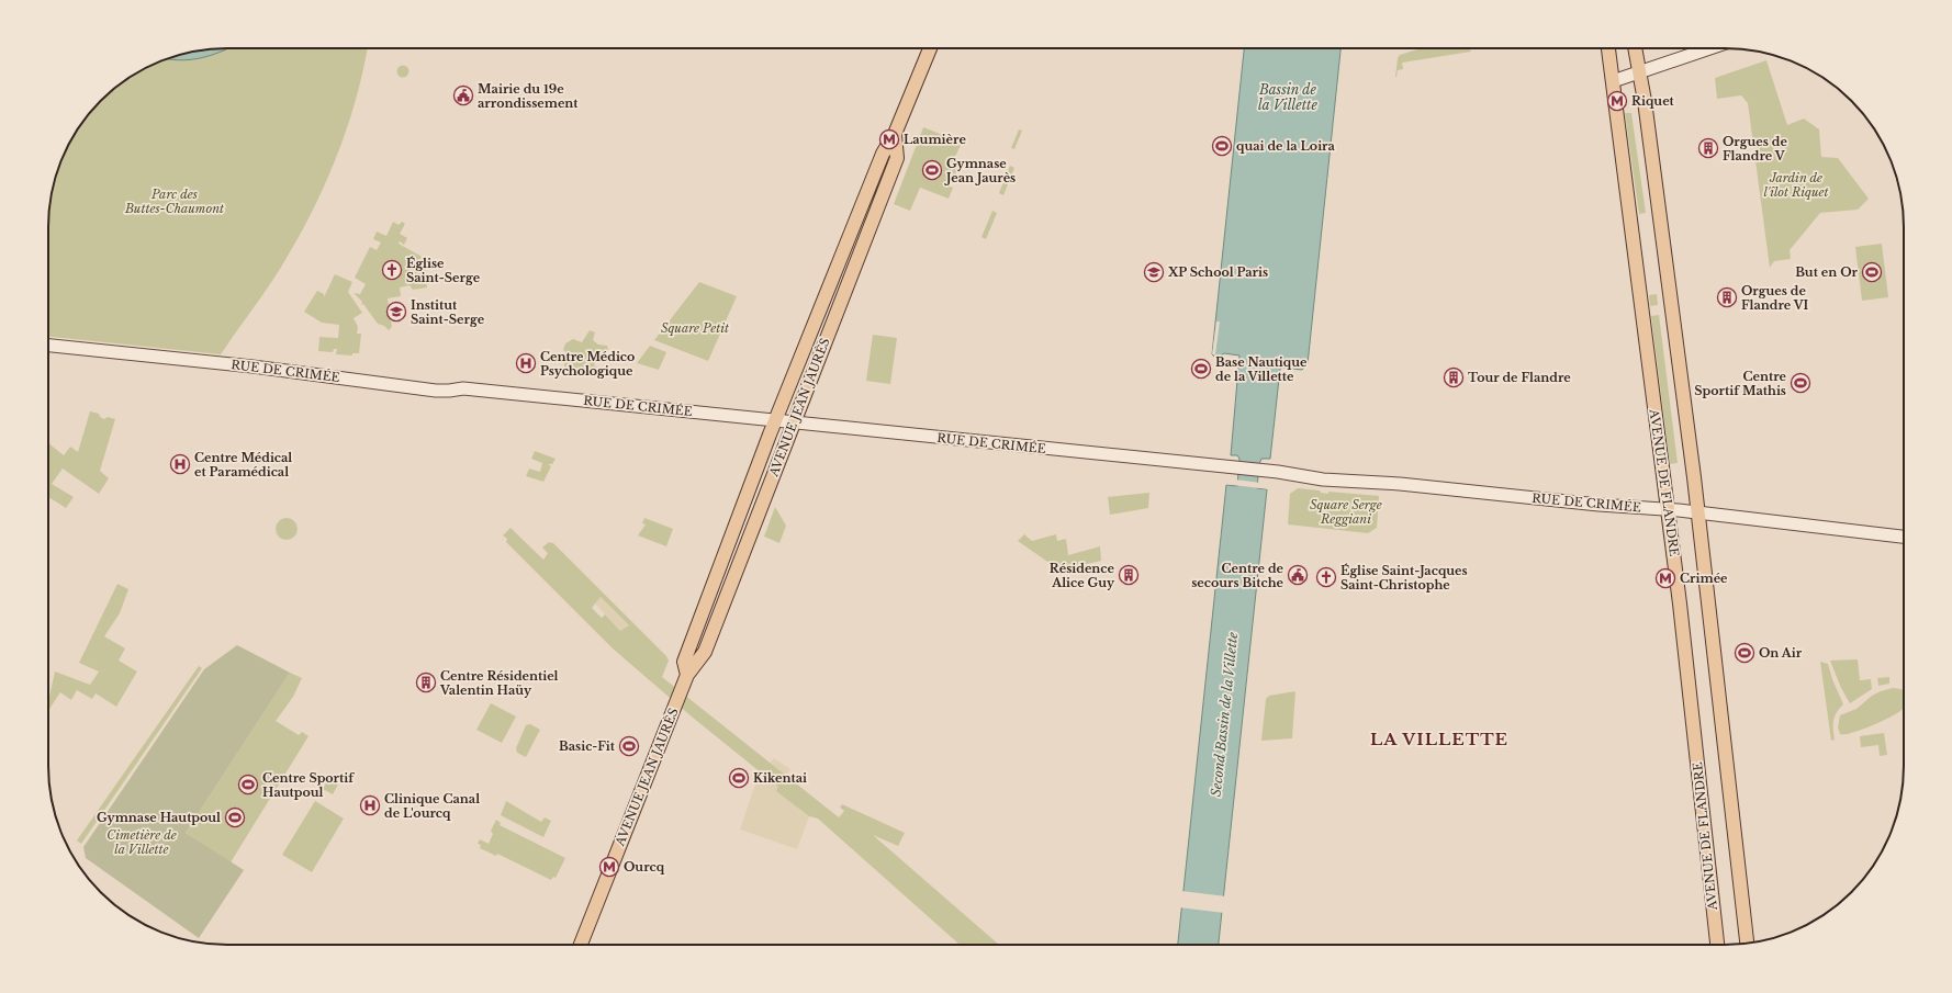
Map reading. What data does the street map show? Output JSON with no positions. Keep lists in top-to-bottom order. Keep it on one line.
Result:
{"streets":{"main road":["AVENUE JEAN JAURÈS","AVENUE DE FLANDRE"],"street":["RUE DE CRIMÉE"]},"crossings":[["RUE DE CRIMÉE","AVENUE JEAN JAURÈS"],["RUE DE CRIMÉE","AVENUE DE FLANDRE"]],"districts":["LA VILLETTE"],"water":["Bassin de la Villette","Second Bassin de la Villette"],"parks":["Jardin de l'îlot Riquet","Parc des Buttes-Chaumont","Square Petit","Square Serge Reggiani","Cimetière de la Villette"],"places":{"public building":["Mairie du 19e arrondissement","Centre de secours Bitche"],"metro station":["Riquet","Laumière","Crimée","Ourcq"],"sports":["quai de la Loira","Gymnase Jean Jaurès","But en Or","Base Nautique de la Villette","Centre Sportif Mathis","On Air","Basic-Fit","Kikentai","Centre Sportif Hautpoul","Gymnase Hautpoul"],"building":["Orgues de Flandre V","Orgues de Flandre VI","Tour de Flandre","Résidence Alice Guy","Centre Résidentiel Valentin Haüy"],"church":["Église Saint-Serge","Église Saint-Jacques Saint-Christophe"],"school or university":["XP School Paris","Institut Saint-Serge"],"hospital":["Centre Médico Psychologique","Centre Médical et Paramédical","Clinique Canal de L'ourcq"]}}
